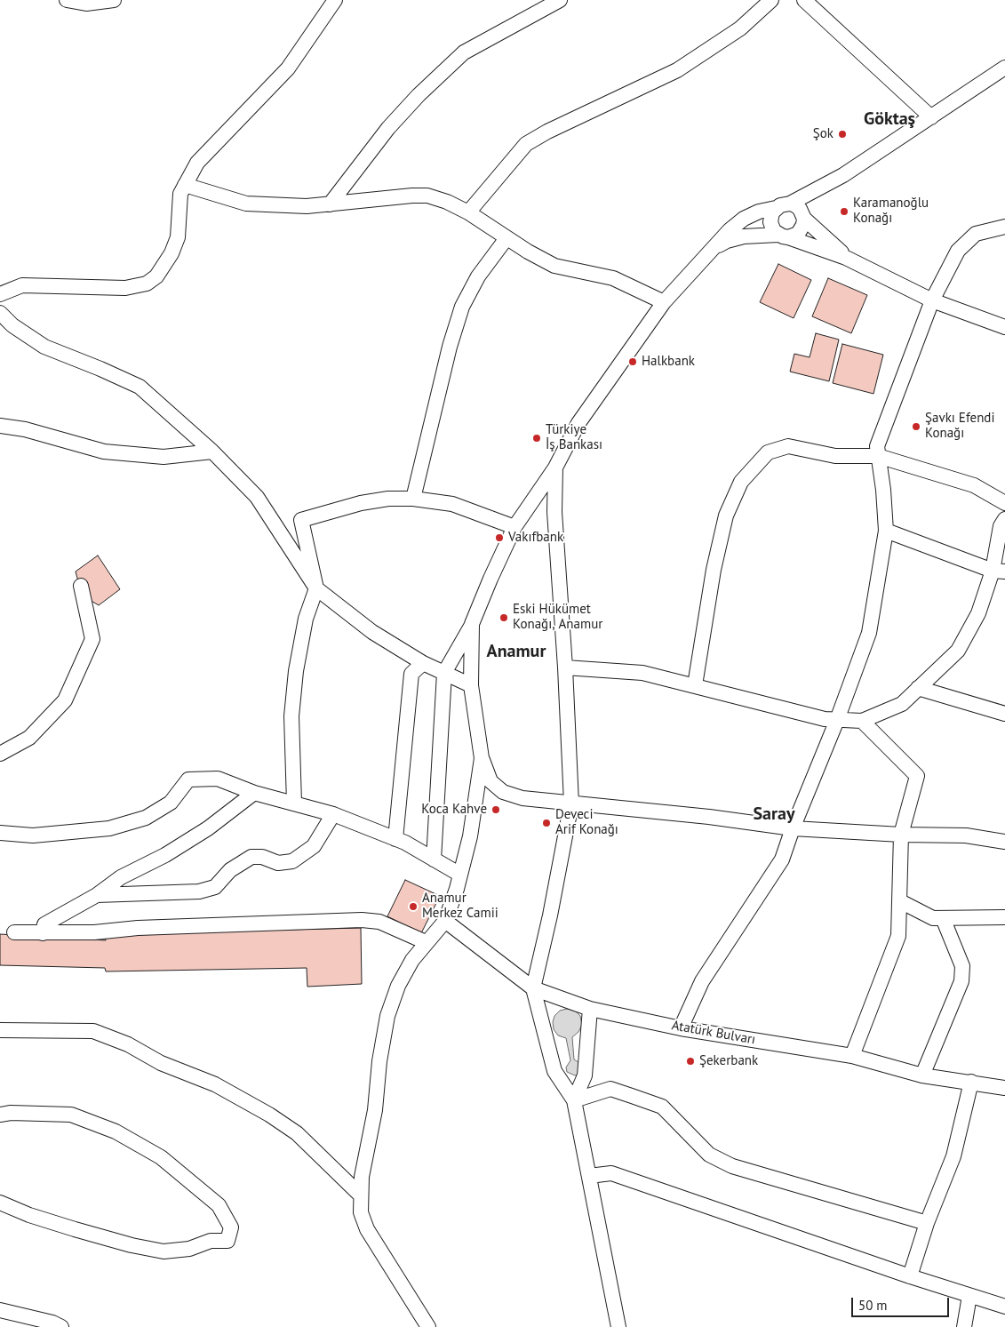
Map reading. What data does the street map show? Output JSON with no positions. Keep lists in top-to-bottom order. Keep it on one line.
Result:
{"streets":{"street":["Atatürk Bulvarı"]},"districts":["Göktaş","Anamur","Saray"],"places":["Şok","Karamanoğlu Konağı","Halkbank","Şavkı Efendi Konağı","Türkiye İş Bankası","Vakıfbank","Eski Hükümet Konağı, Anamur","Koca Kahve","Deveci Arif Konağı","Anamur Merkez Camii","Şekerbank"],"scale_bar":"50 m"}
